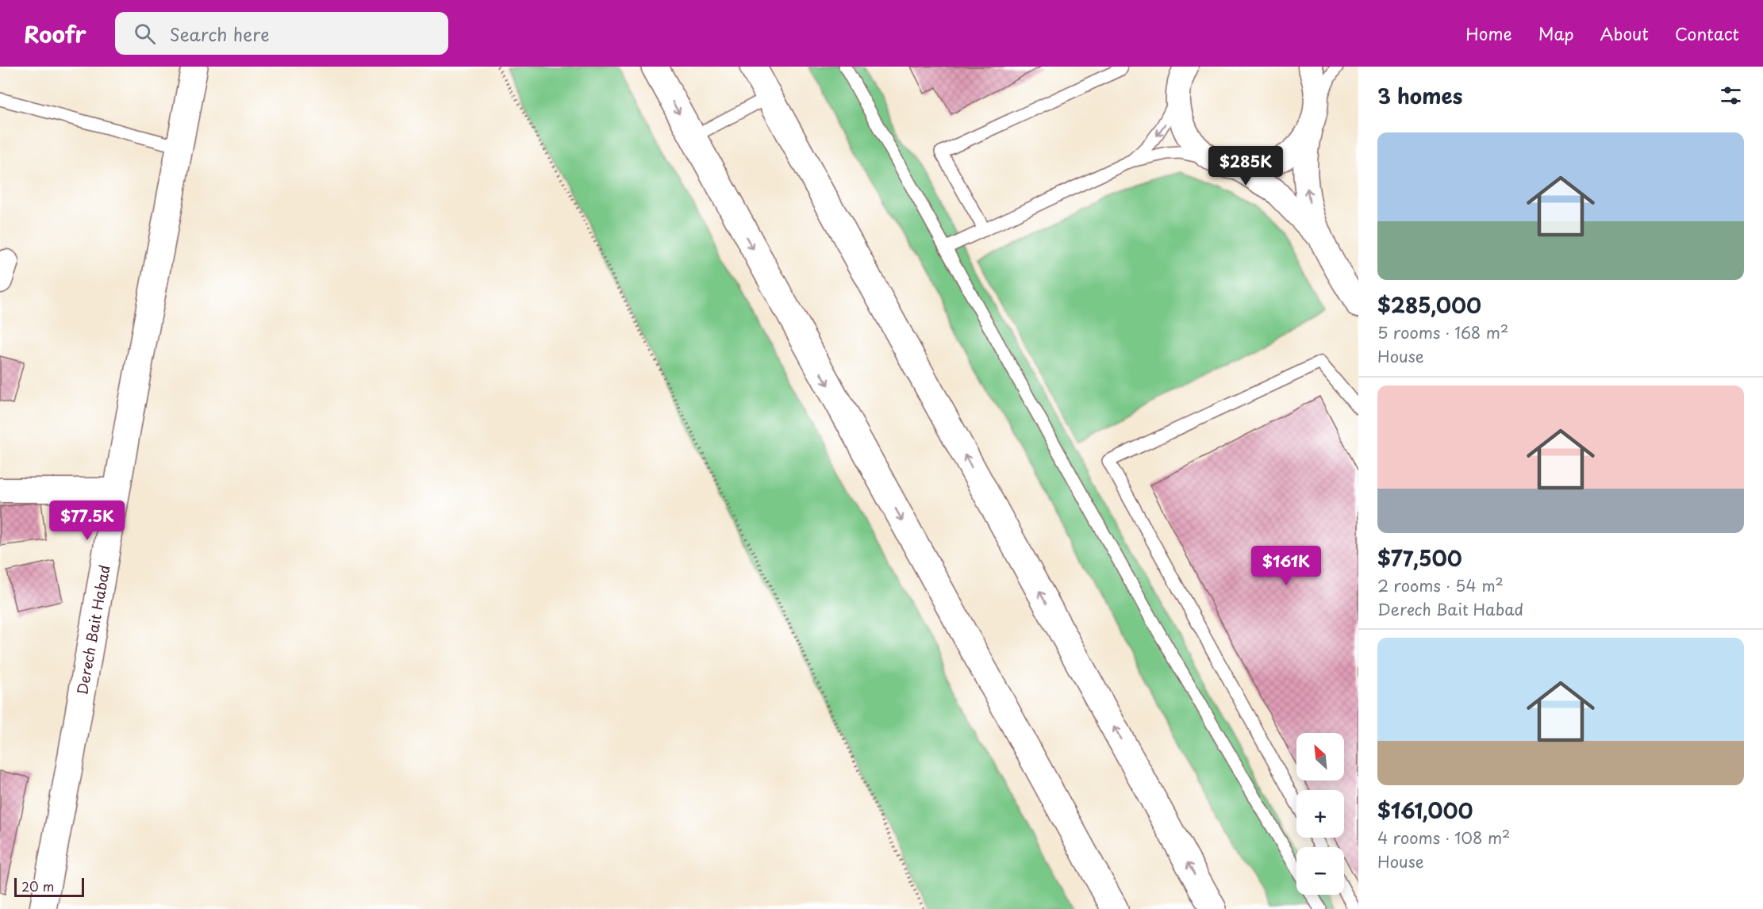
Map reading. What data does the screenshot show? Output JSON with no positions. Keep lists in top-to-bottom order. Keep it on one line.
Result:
{"streets":{"main road":["Derech Bait Habad"]},"scale_bar":"20 m","north":"top left","page":{"header":"Roofr","search":"Search here","nav":["Home","Map","About","Contact"],"heading":"3 homes","list":[{"name":"$285,000","note":"5 rooms · 168 m² · House"},{"name":"$77,500","note":"2 rooms · 54 m² · Derech Bait Habad"},{"name":"$161,000","note":"4 rooms · 108 m² · House"}],"price":["$285K","$77.5K","$161K"],"map_buttons":["+","−"],"scale":"20 m"}}
